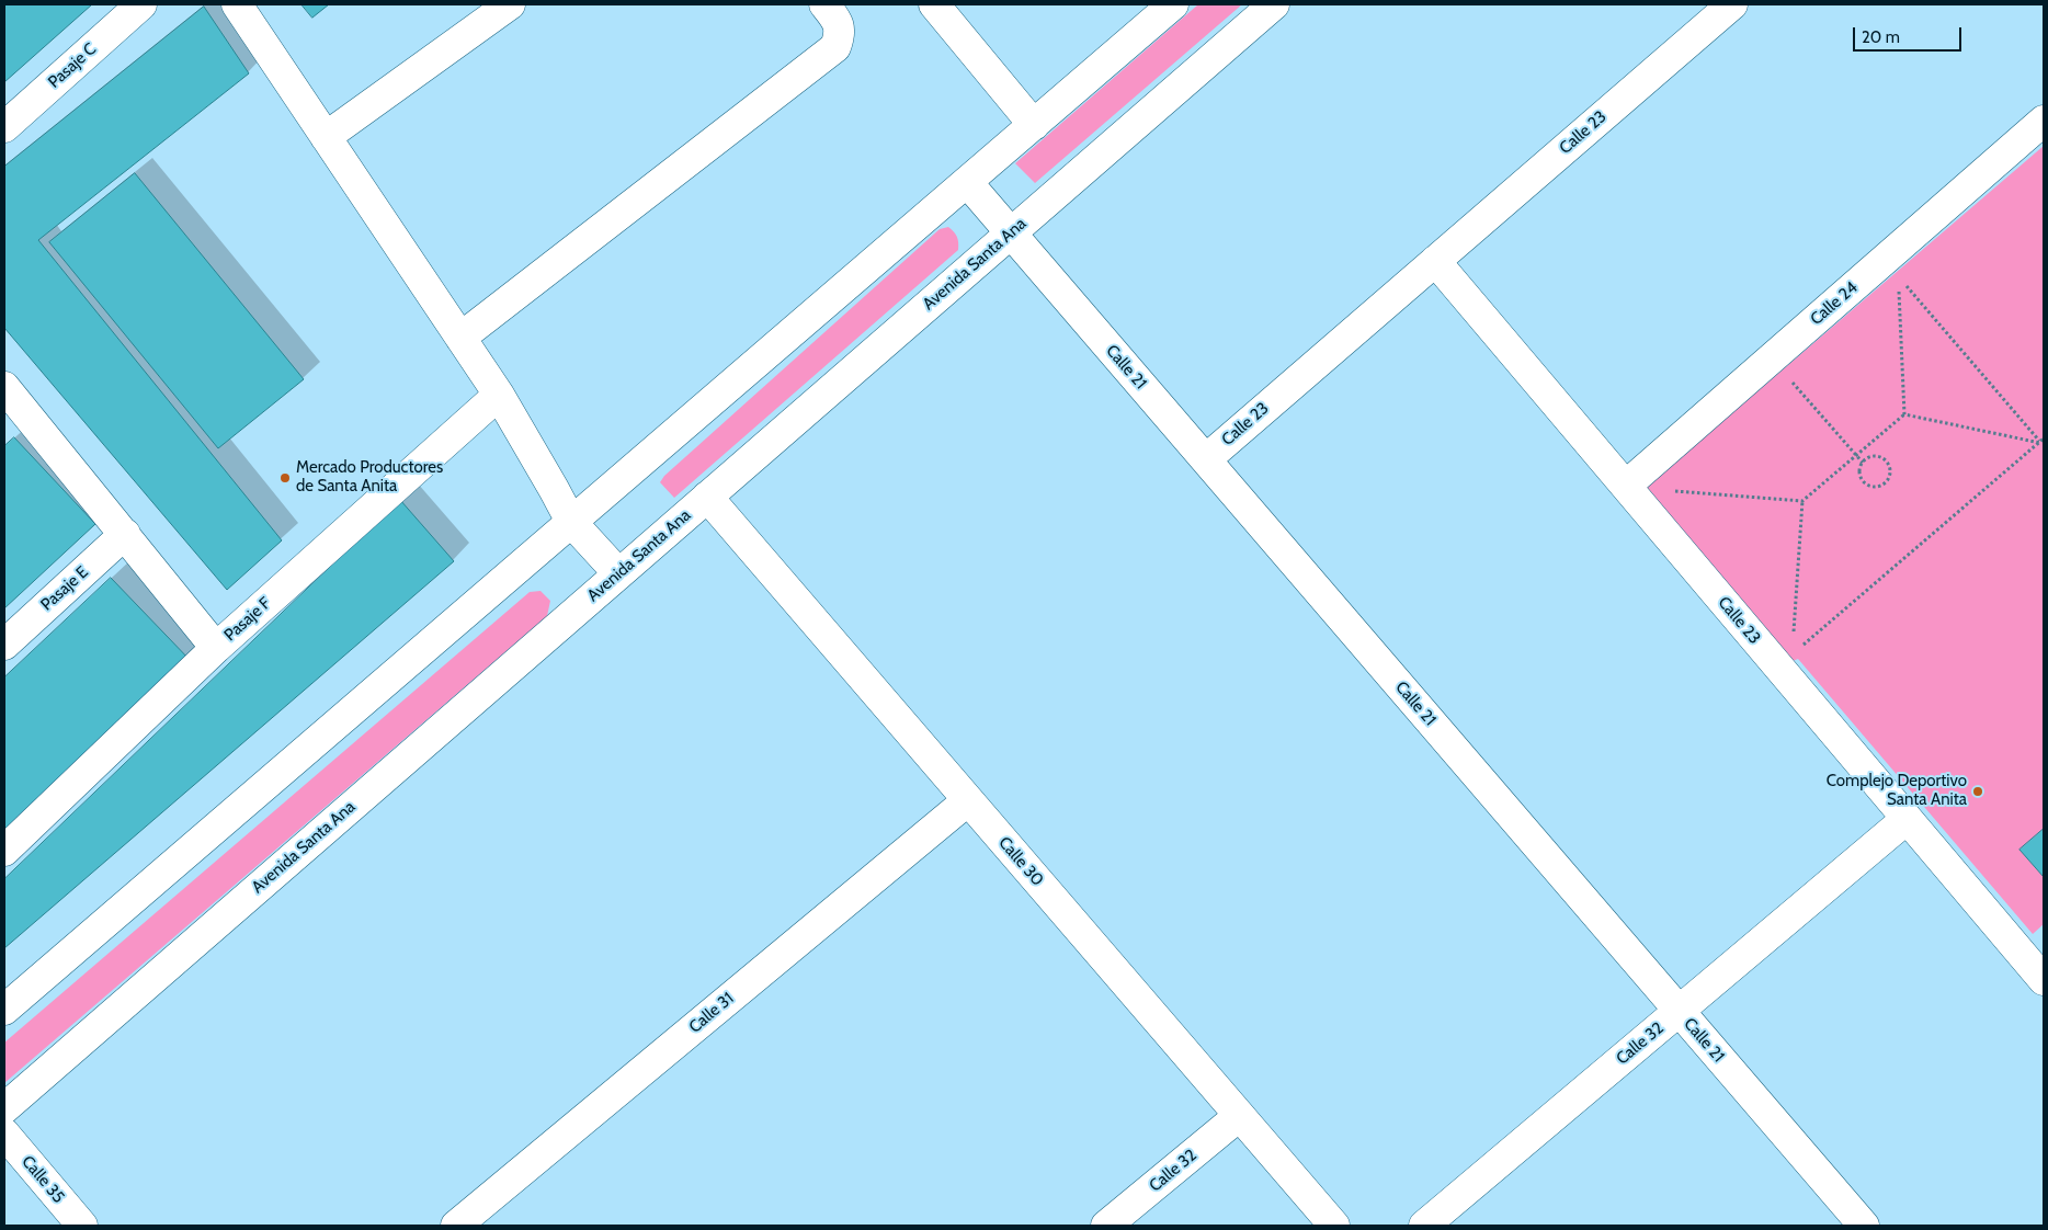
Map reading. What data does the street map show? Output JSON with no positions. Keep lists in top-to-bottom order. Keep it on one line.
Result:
{"streets":{"street":["Pasaje C","Calle 23","Avenida Santa Ana","Calle 24","Calle 21","Pasaje E","Pasaje F","Calle 30","Calle 31","Calle 32","Calle 35"]},"crossings":[["Calle 23","Calle 24"],["Calle 23","Calle 21"],["Calle 23","Calle 32"],["Avenida Santa Ana","Calle 21"],["Avenida Santa Ana","Calle 30"],["Calle 21","Calle 32"],["Calle 30","Calle 31"],["Calle 30","Calle 32"]],"places":["Mercado Productores de Santa Anita","Complejo Deportivo Santa Anita"],"scale_bar":"20 m"}
